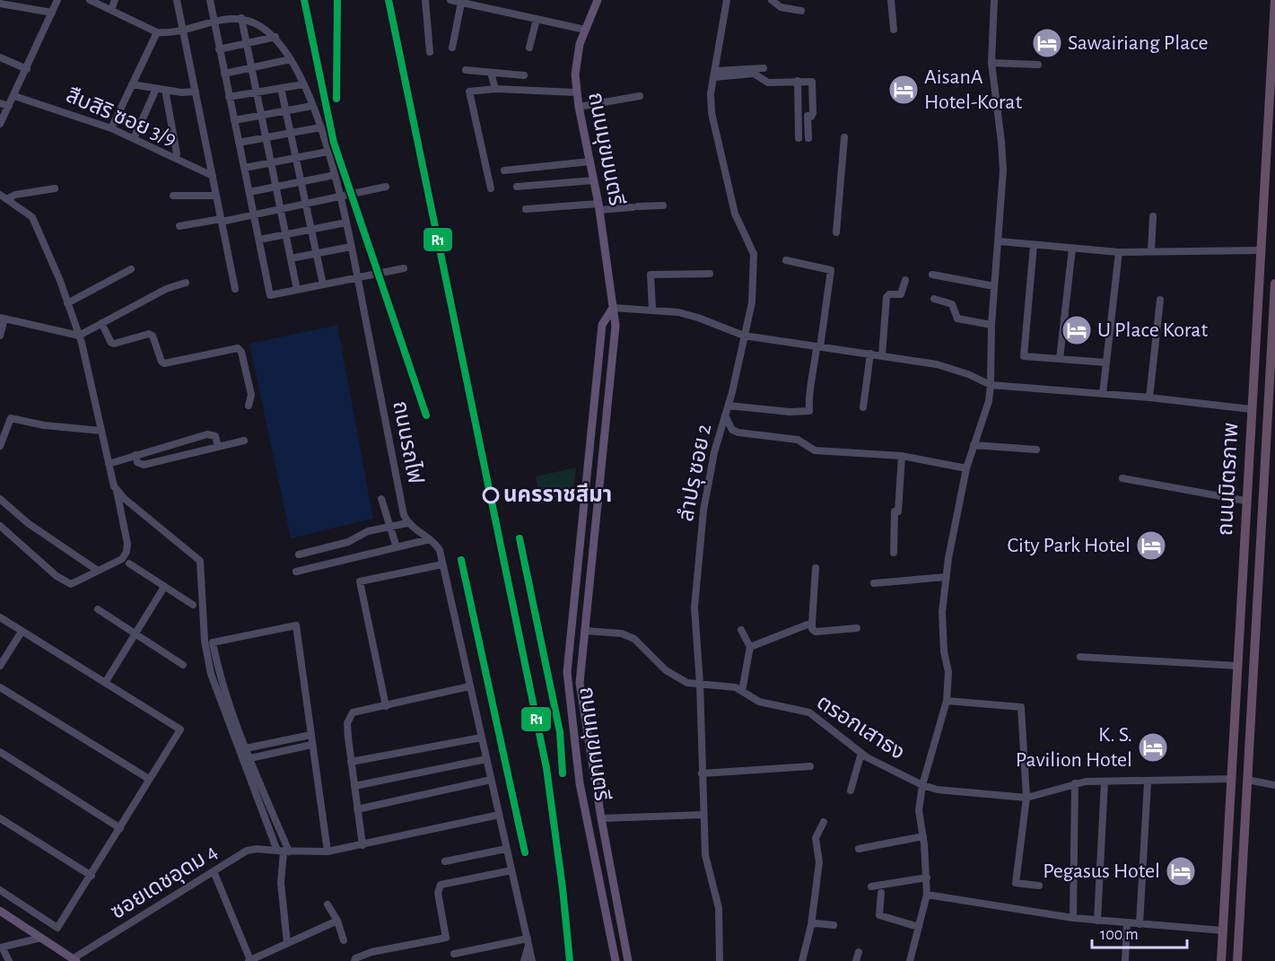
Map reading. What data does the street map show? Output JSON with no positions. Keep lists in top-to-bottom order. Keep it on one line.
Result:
{"streets":{"highway":["ถนนมิตรภาพ"],"main road":["ถนนมุขมนตรี"],"street":["สืบสิริ ซอย 3/9","ถนนรถไฟ","ลำปรุ ซอย 2","ตรอกเสาธง","ซอยเดชอุดม 4"]},"crossings":[["ถนนมุขมนตรี","ตรอกเสาธง"],["ลำปรุ ซอย 2","ตรอกเสาธง"],["ถนนมิตรภาพ","ตรอกเสาธง"]],"places":{"hotel":["Sawairiang Place","AisanA Hotel-Korat","U Place Korat","City Park Hotel","K. S. Pavilion Hotel","Pegasus Hotel"],"other":["นครราชสีมา"]},"lines":["transit line R1"],"scale_bar":"100 m"}
